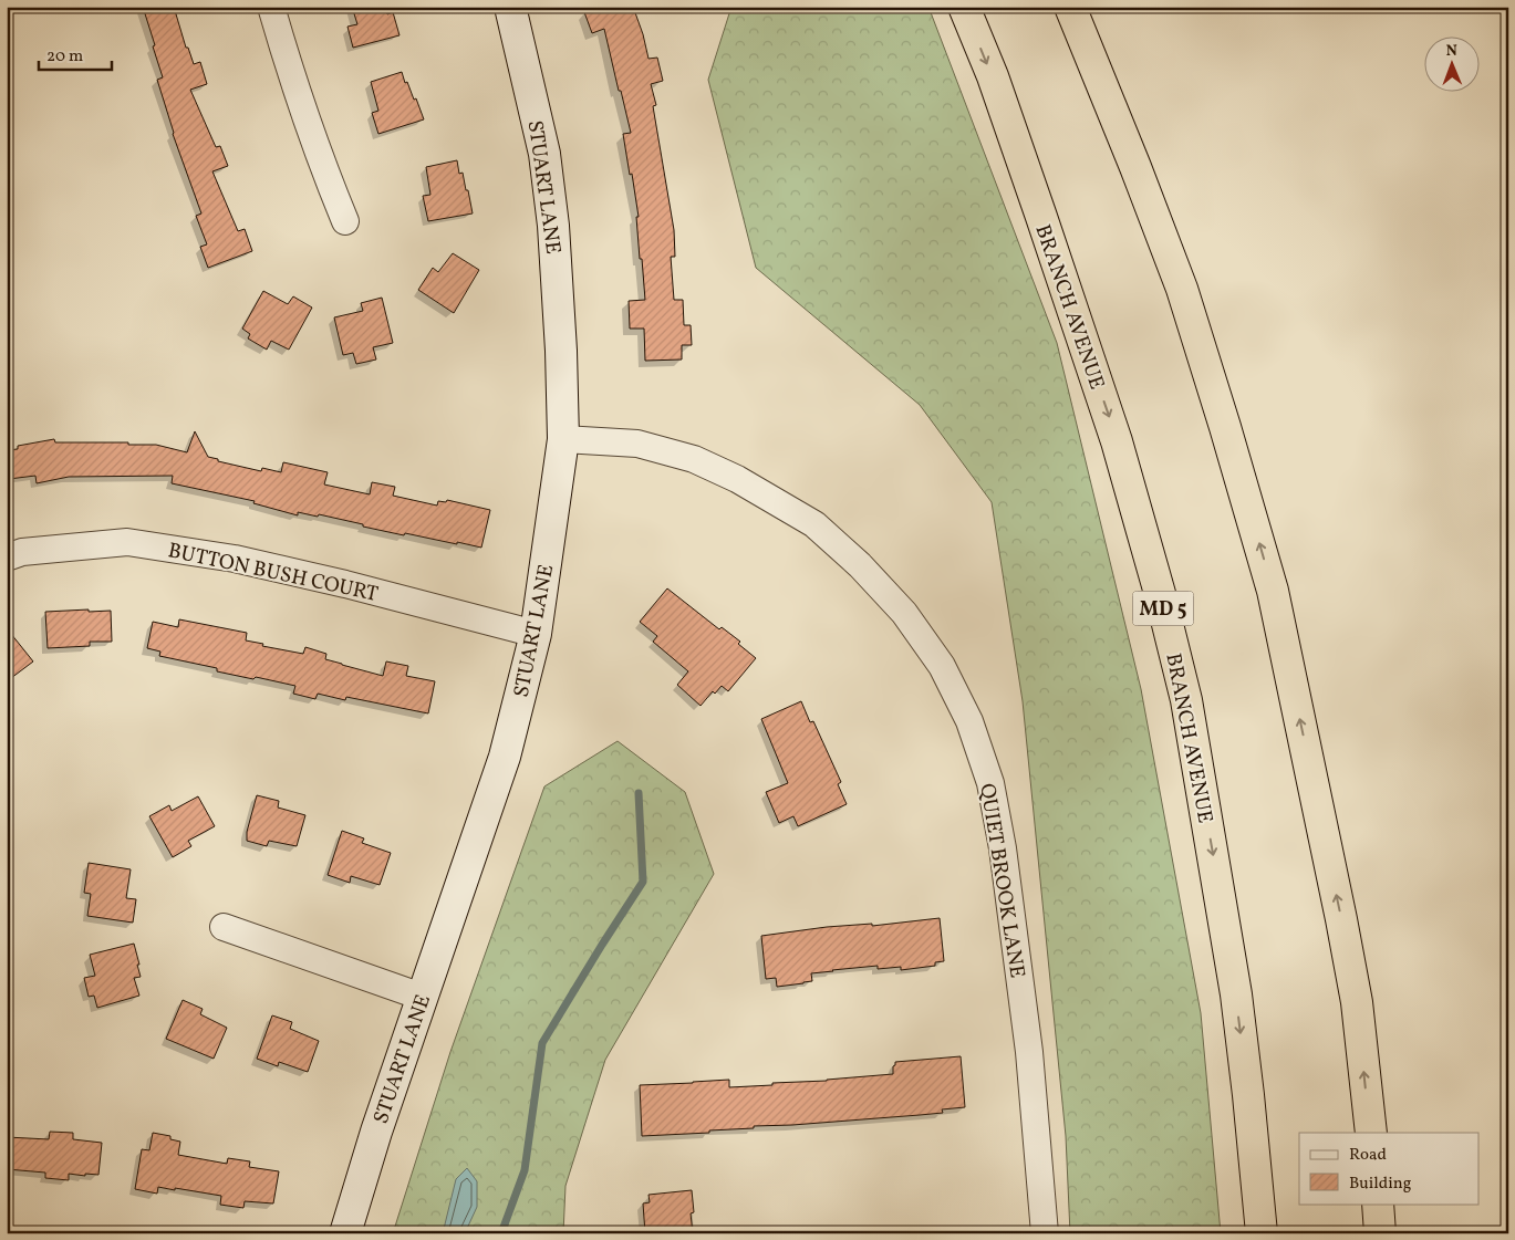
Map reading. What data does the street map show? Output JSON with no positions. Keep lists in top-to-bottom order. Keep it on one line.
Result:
{"streets":{"highway":["BRANCH AVENUE","MD 5"],"street":["STUART LANE","BUTTON BUSH COURT","QUIET BROOK LANE"]},"crossings":[["STUART LANE","BUTTON BUSH COURT"],["STUART LANE","QUIET BROOK LANE"]],"legend":["Road","Building"],"scale_bar":"20 m","north":"top"}
